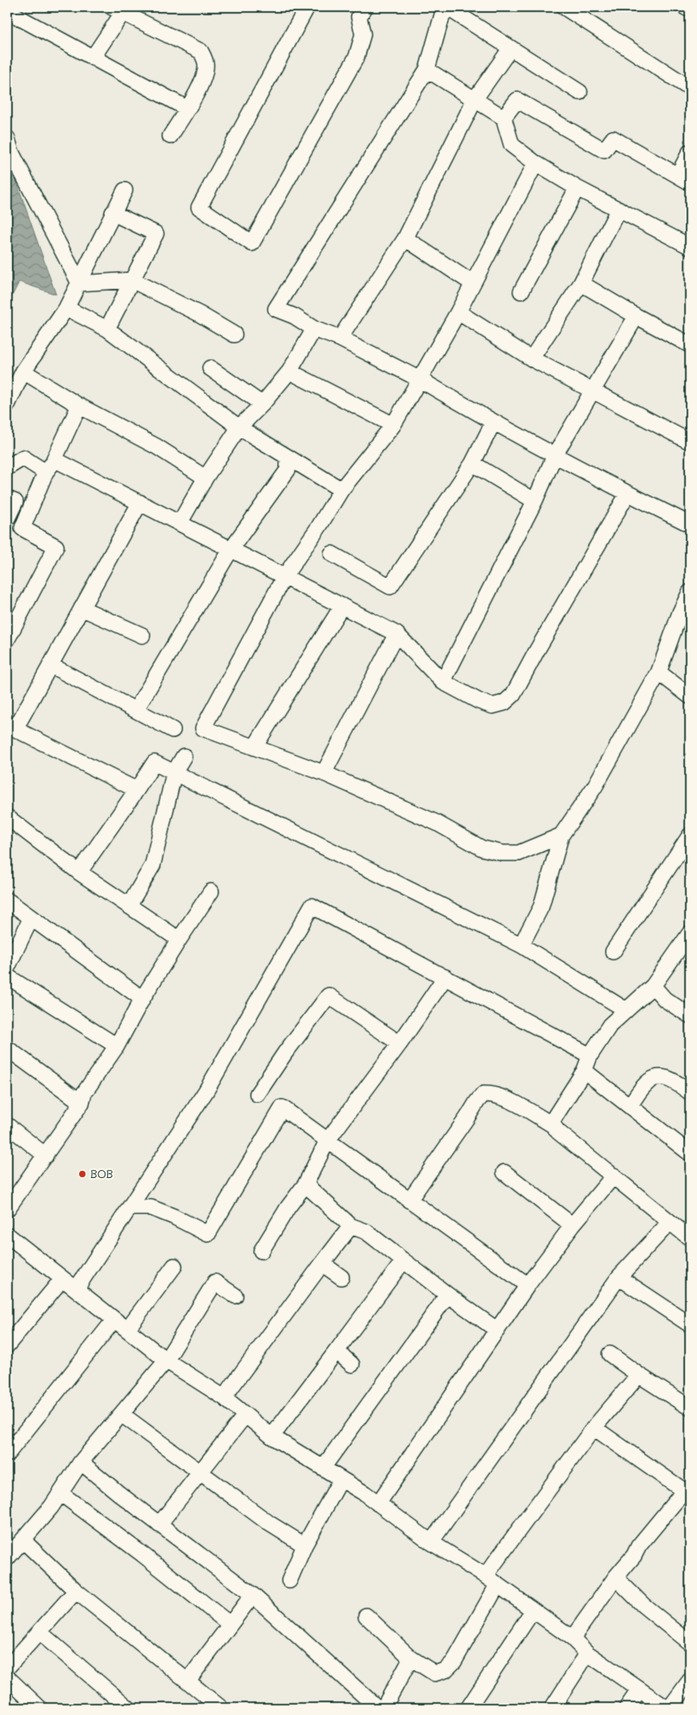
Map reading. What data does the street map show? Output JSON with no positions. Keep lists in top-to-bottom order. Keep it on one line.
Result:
{"places":["BOB"]}
